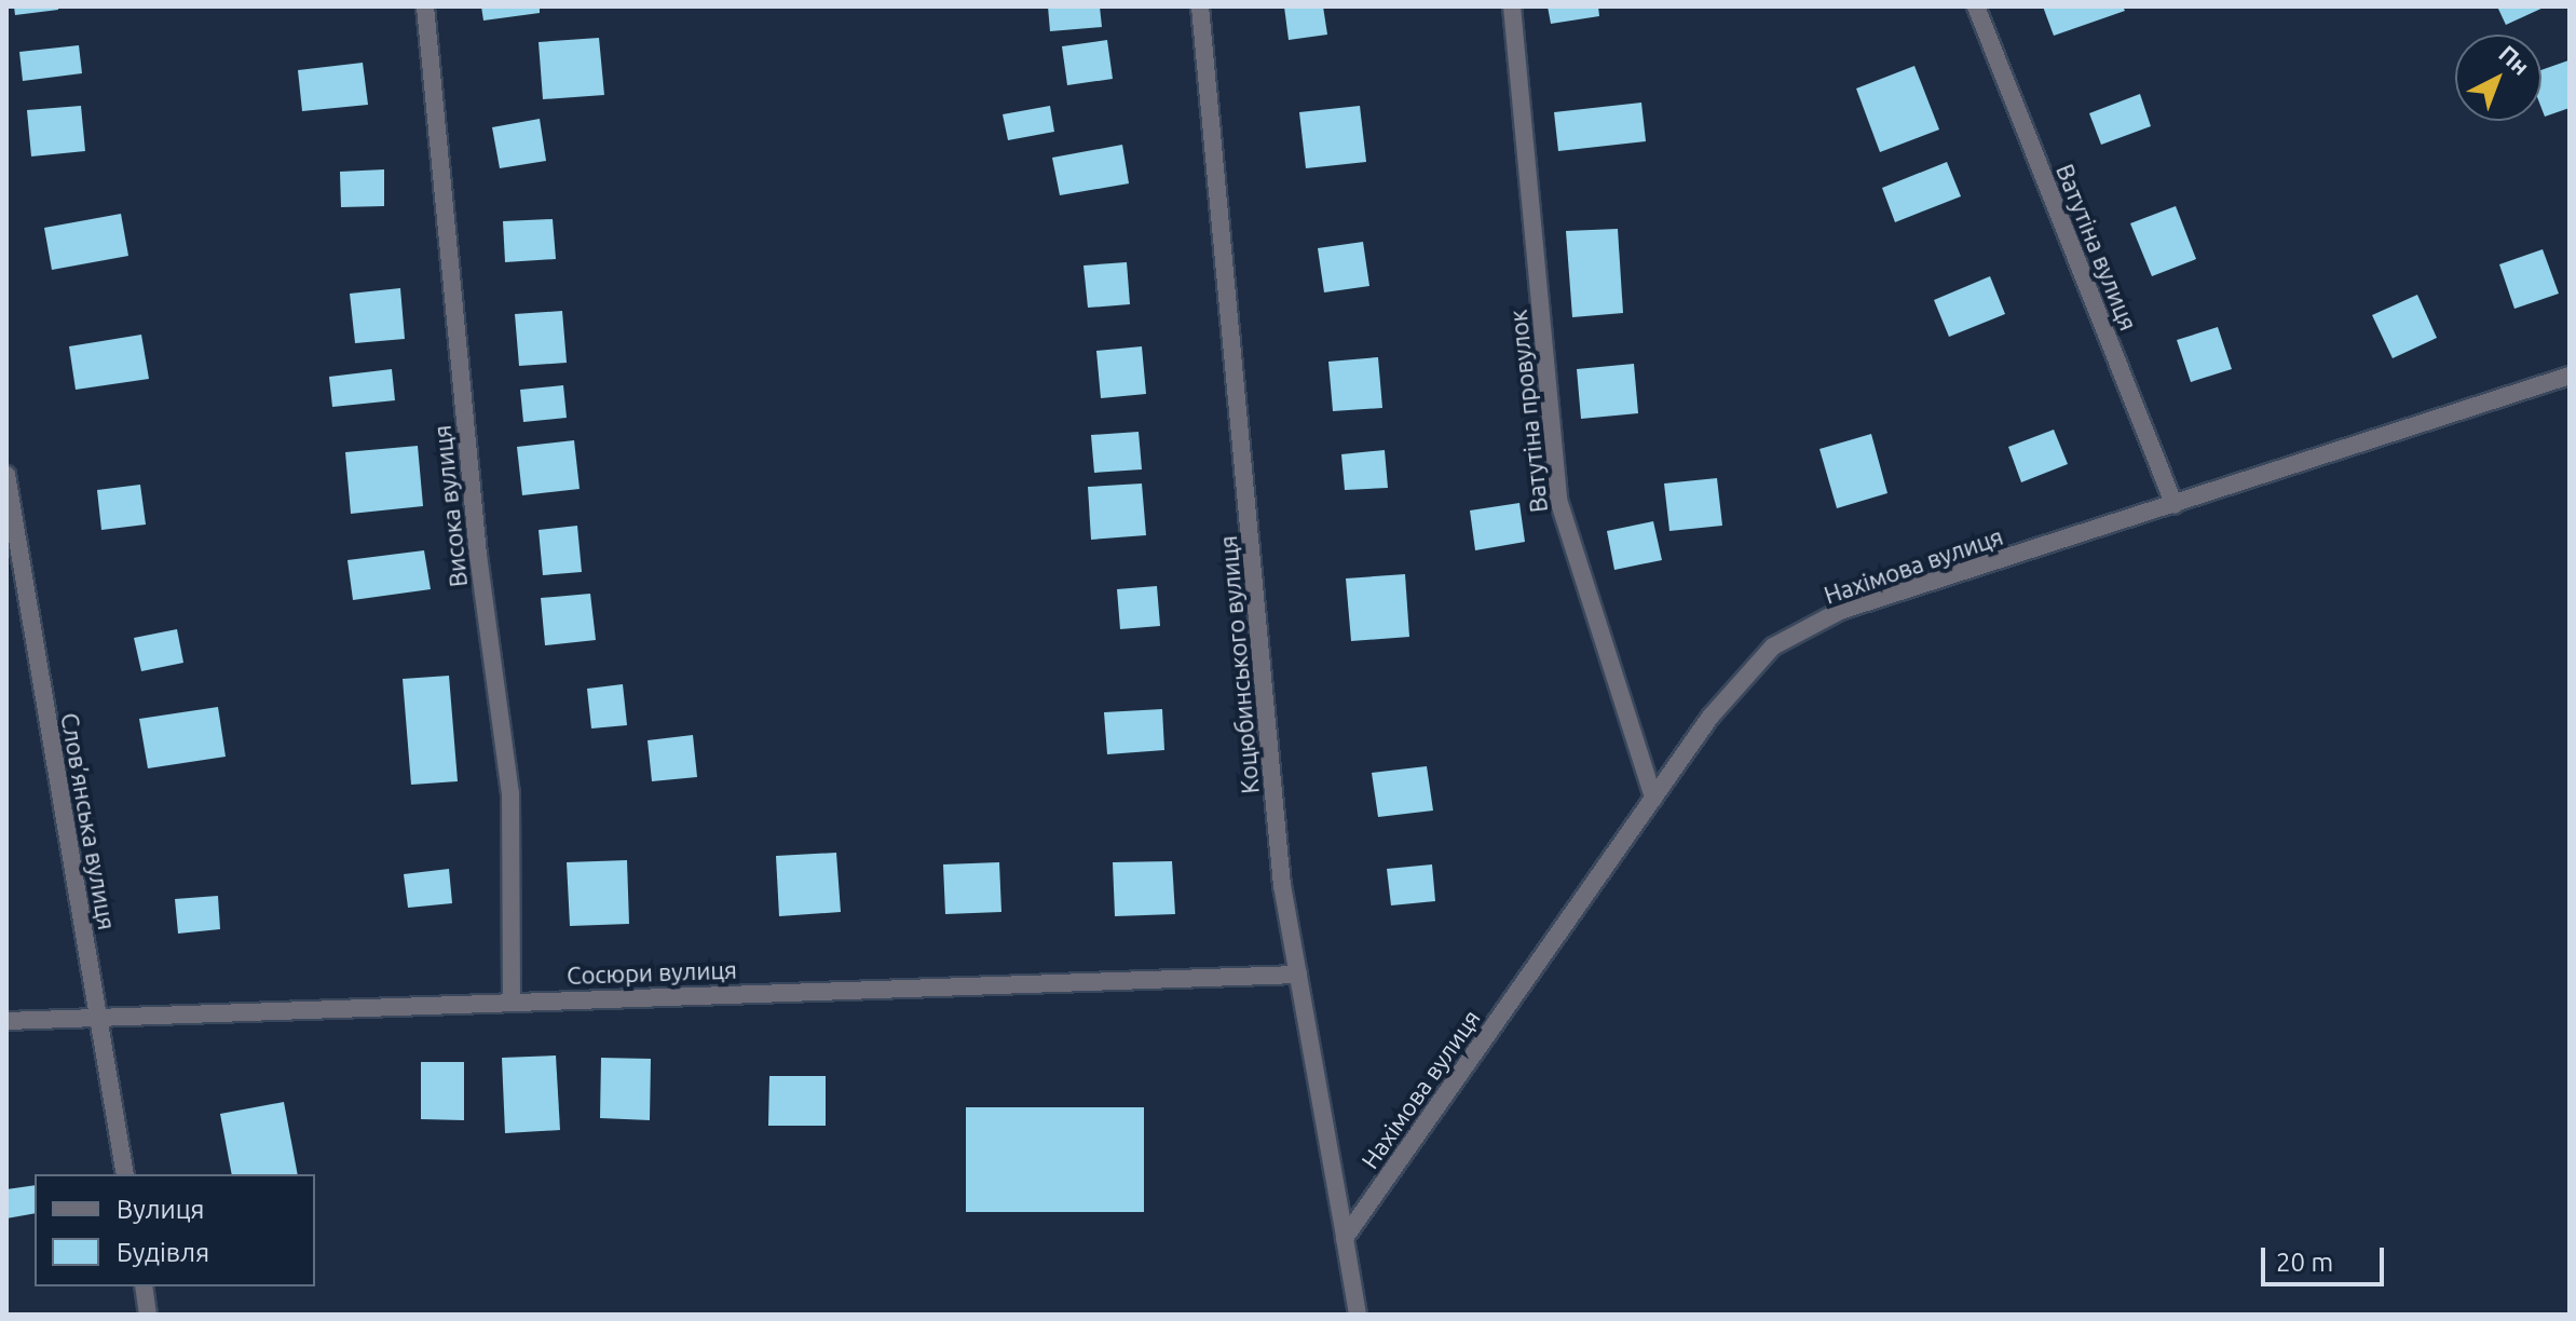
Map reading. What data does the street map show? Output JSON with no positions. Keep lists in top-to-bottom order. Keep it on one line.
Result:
{"streets":{"street":["Ватутіна вулиця","Ватутіна провулок","Висока вулиця","Нахімова вулиця","Коцюбинського вулиця","Слов’янська вулиця","Сосюри вулиця"]},"crossings":[["Ватутіна вулиця","Нахімова вулиця"],["Ватутіна провулок","Нахімова вулиця"],["Висока вулиця","Сосюри вулиця"],["Нахімова вулиця","Коцюбинського вулиця"],["Коцюбинського вулиця","Сосюри вулиця"],["Слов’янська вулиця","Сосюри вулиця"]],"legend":["Вулиця","Будівля"],"scale_bar":"20 m","north":"top right"}
